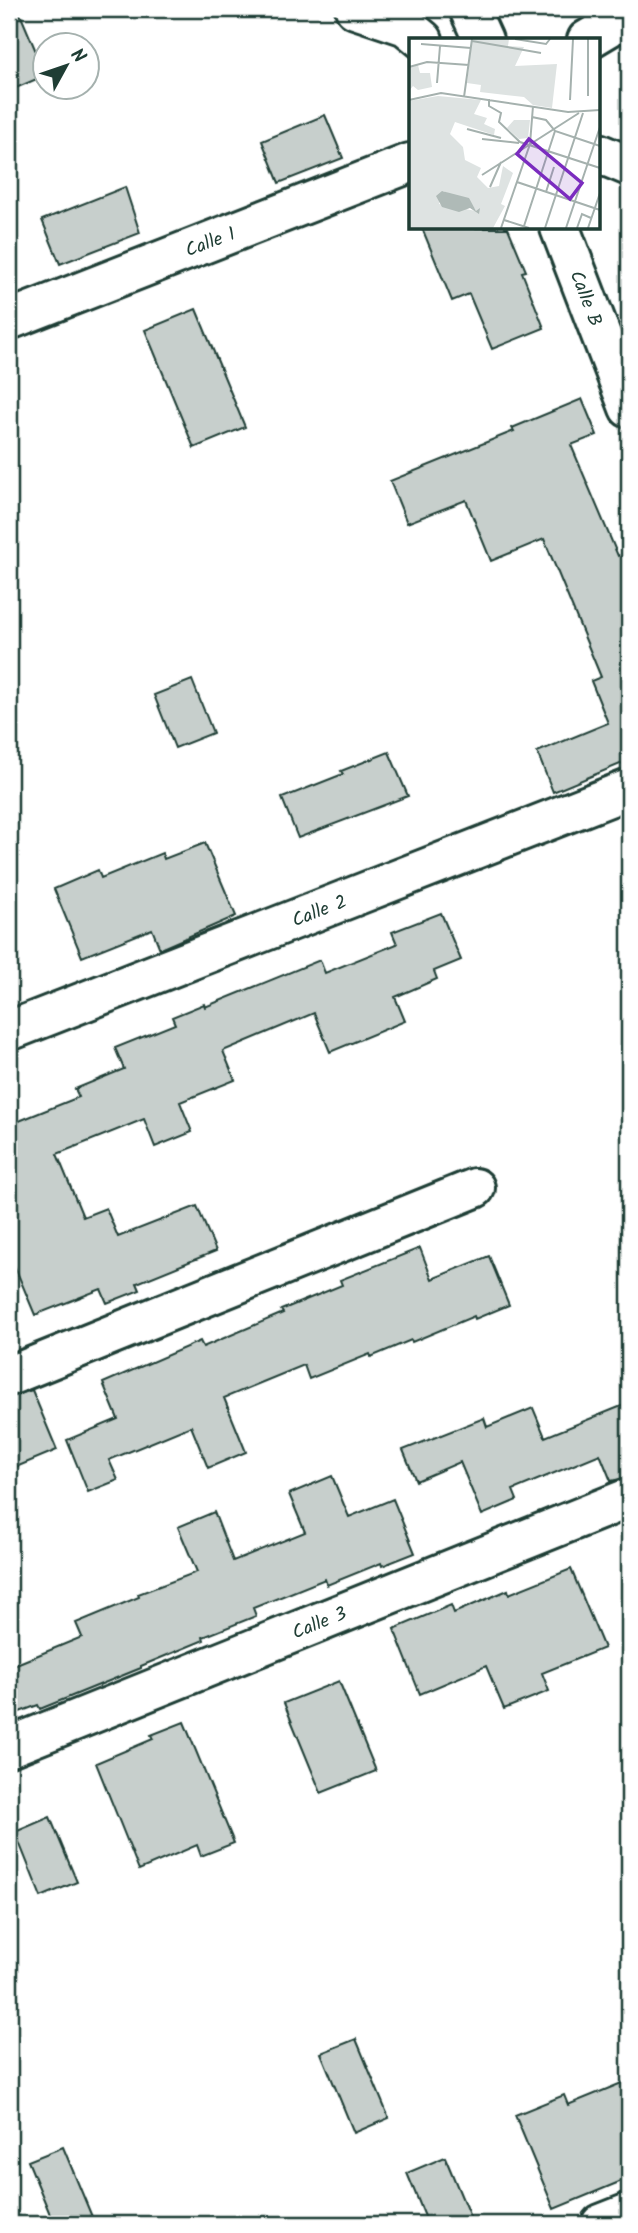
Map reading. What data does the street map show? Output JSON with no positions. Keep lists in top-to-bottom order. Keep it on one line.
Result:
{"streets":{"street":["Calle 1","Calle B","Calle 2","Calle 3"]},"north":"top right"}
